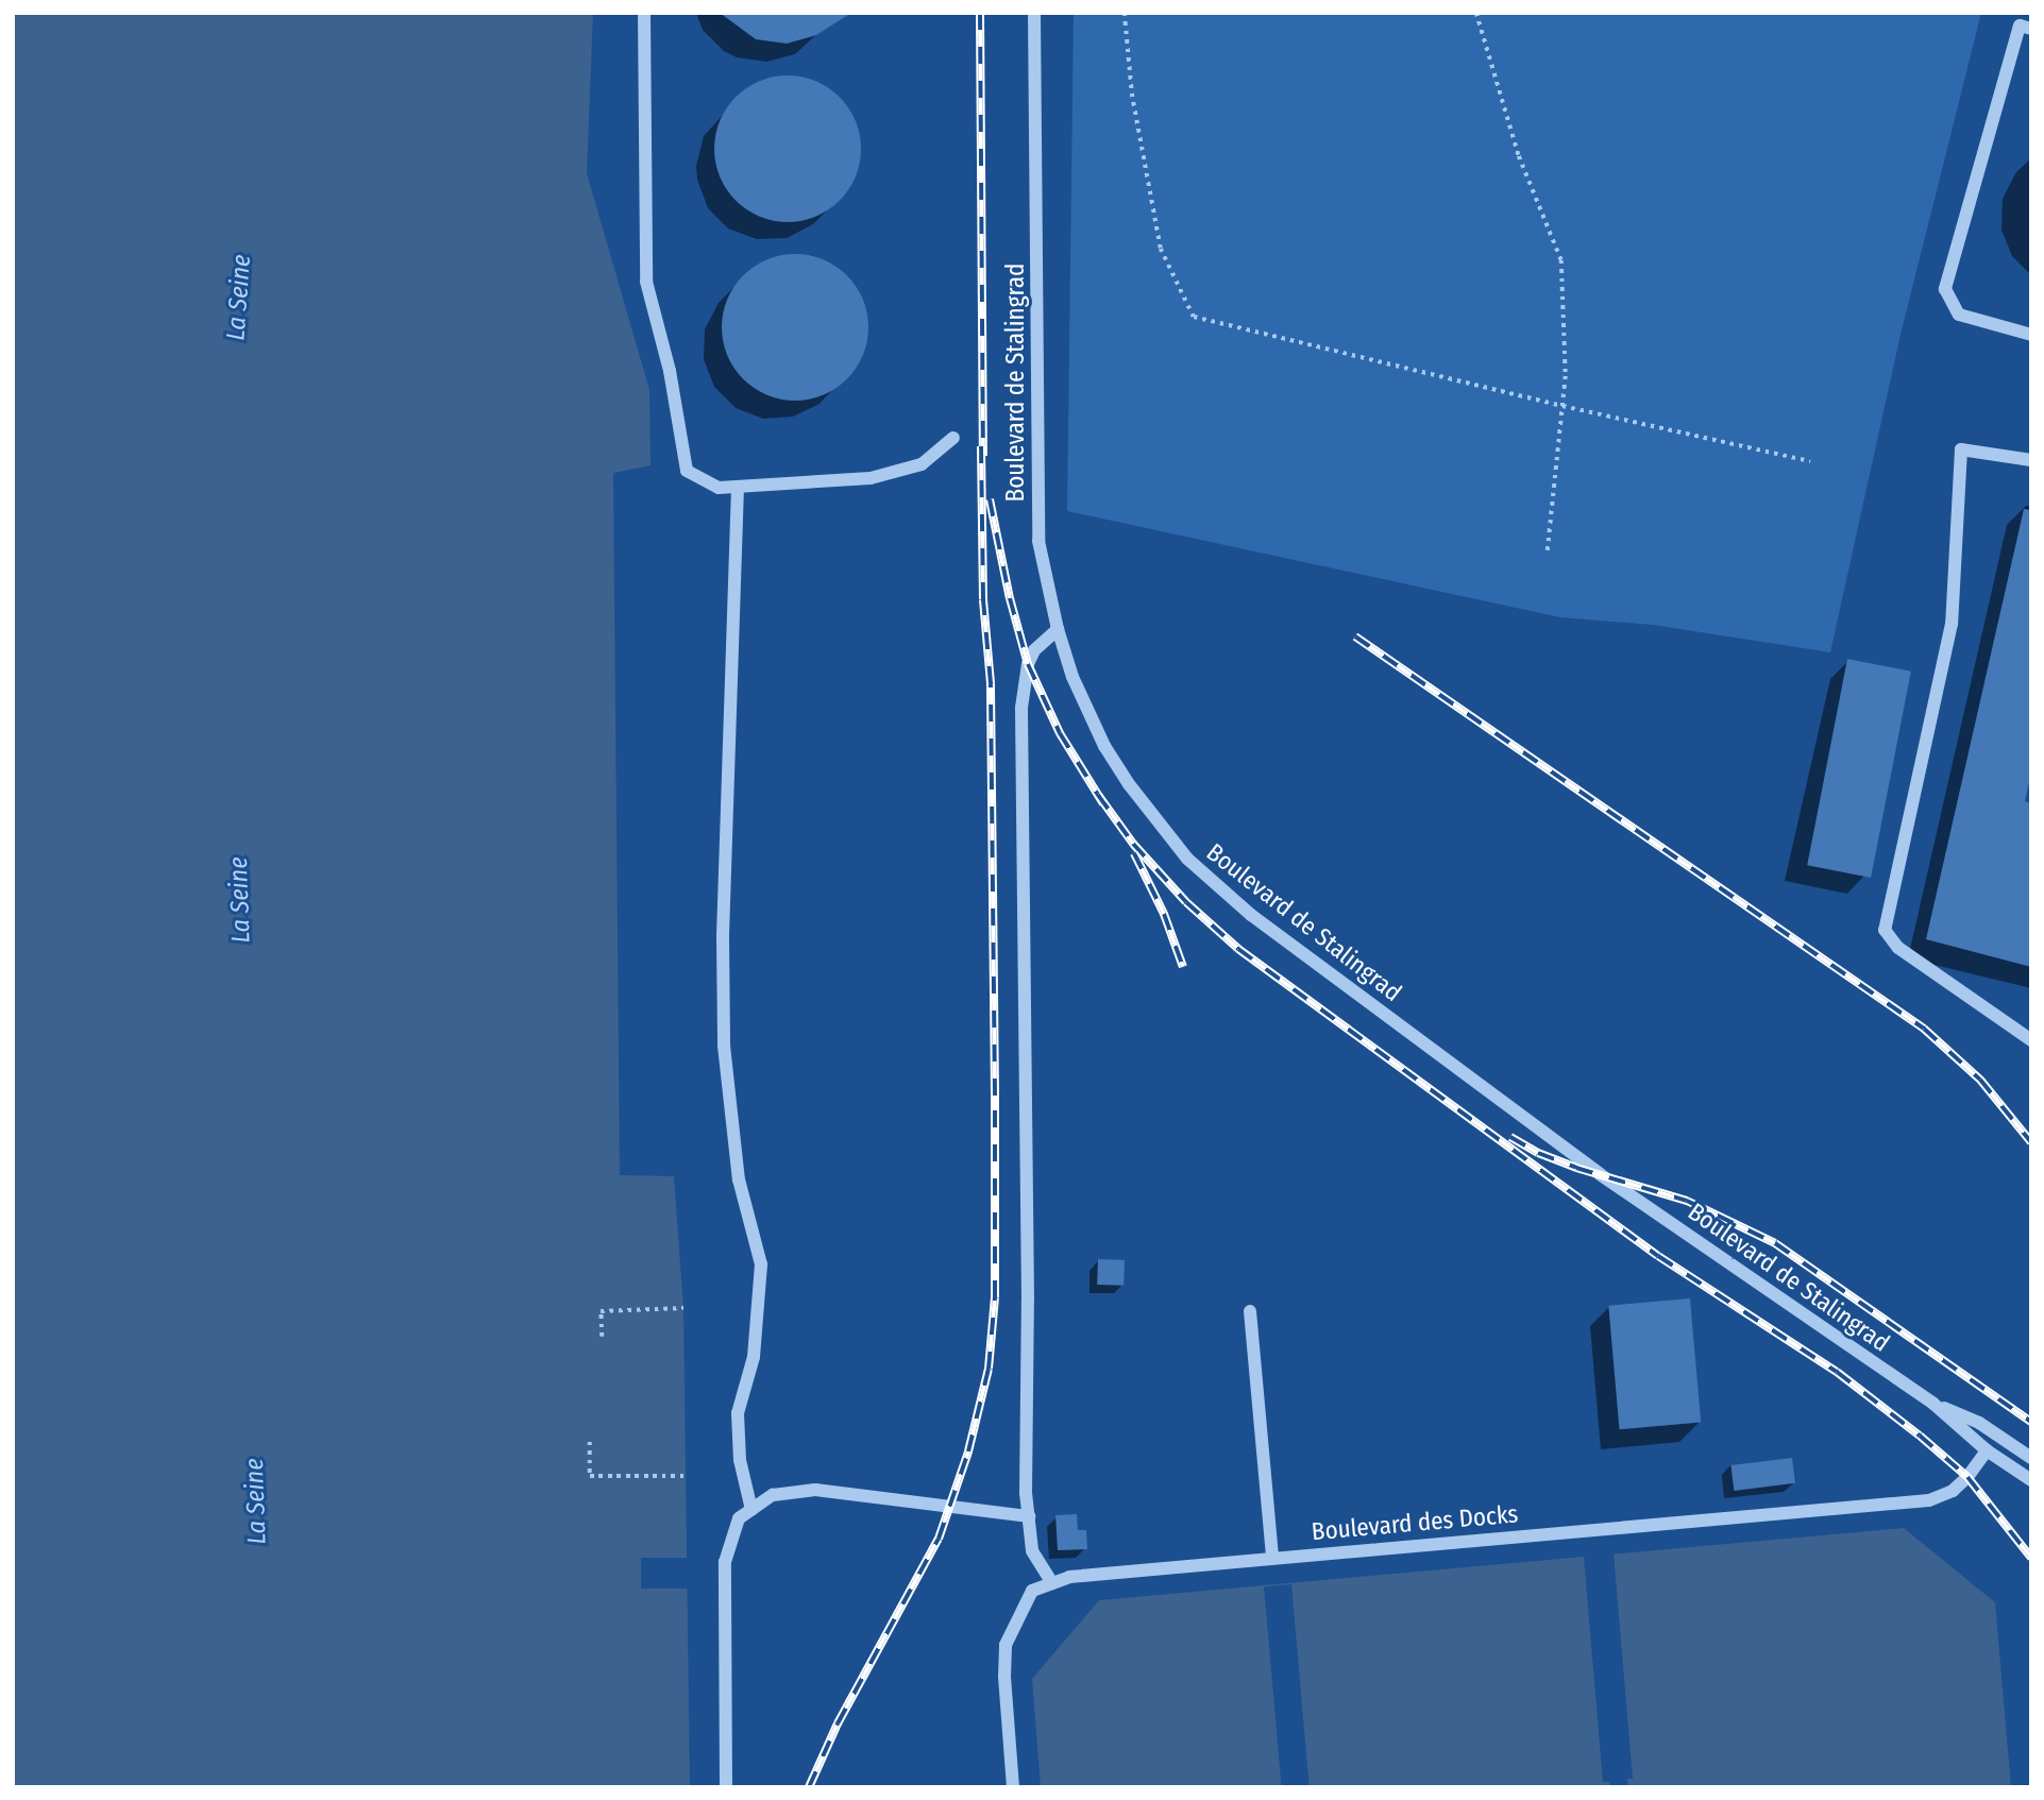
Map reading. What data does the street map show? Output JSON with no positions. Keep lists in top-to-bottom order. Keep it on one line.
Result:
{"streets":{"street":["Boulevard de Stalingrad","Boulevard des Docks"]},"crossings":[["Boulevard de Stalingrad","Boulevard des Docks"]],"water":["La Seine"]}
